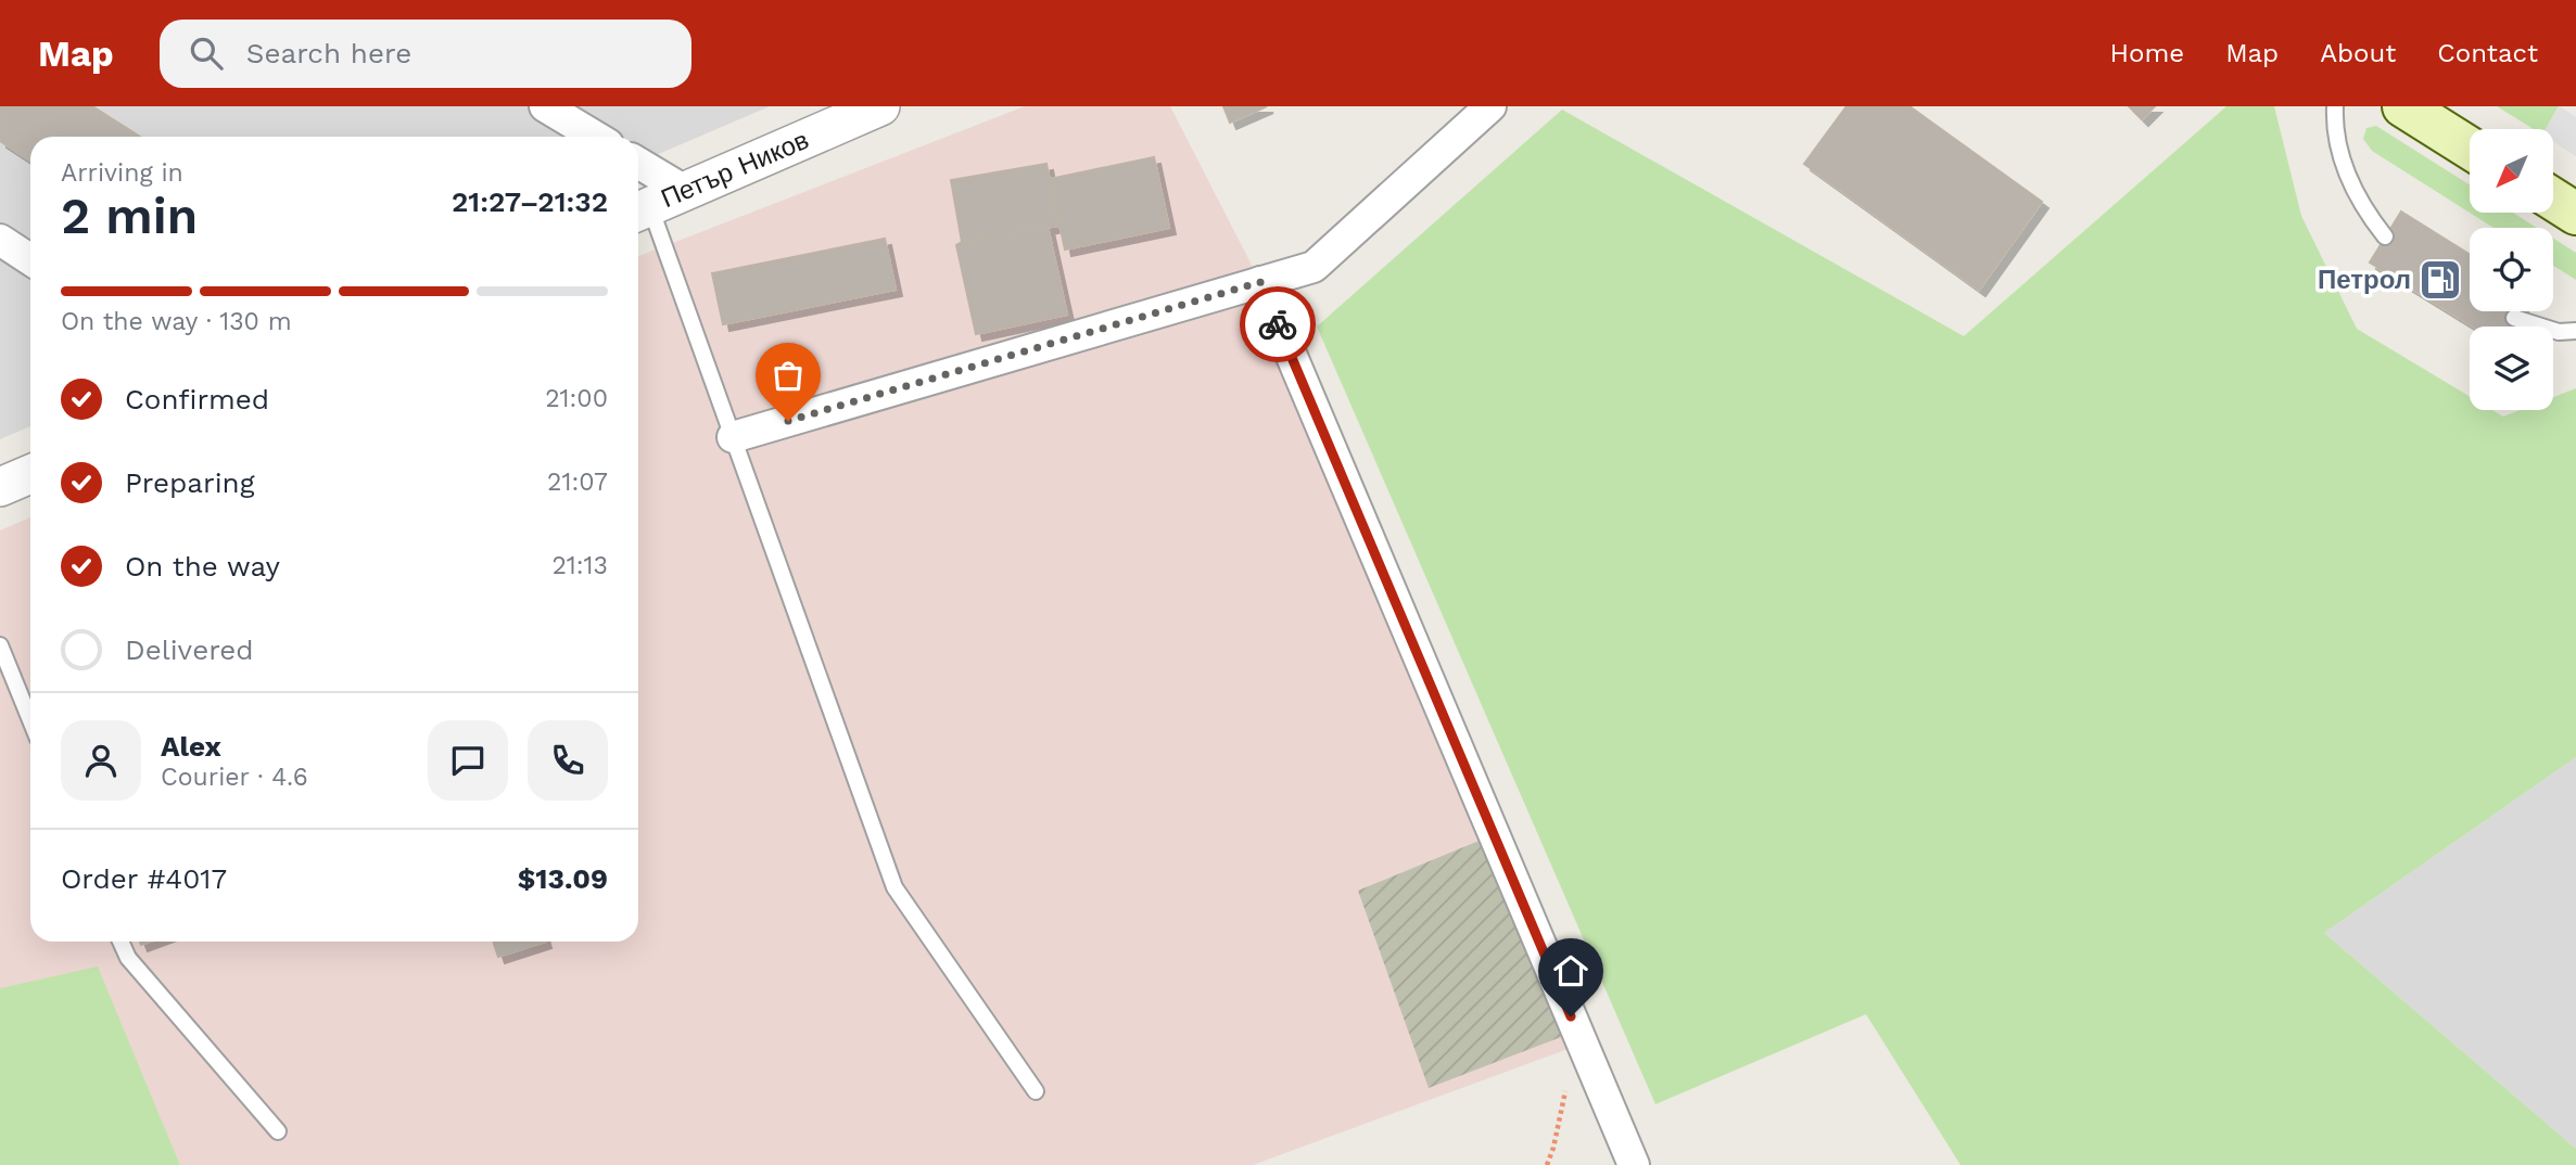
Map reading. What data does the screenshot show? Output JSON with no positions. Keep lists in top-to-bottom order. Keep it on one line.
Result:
{"streets":{"street":["Петър Ников"]},"places":{"fuel station":["Петрол"]},"north":"bottom left","page":{"header":"Map","search":"Search here","nav":["Home","Map","About","Contact"],"heading":["2 min","Arriving in","21:27–21:32"],"panel":["Alex","Courier · 4.6","Order #4017","$13.09"],"bar":"On the way · 130 m","list":[["Confirmed","21:00"],["Preparing","21:07"],["On the way","21:13"],"Delivered"]}}
